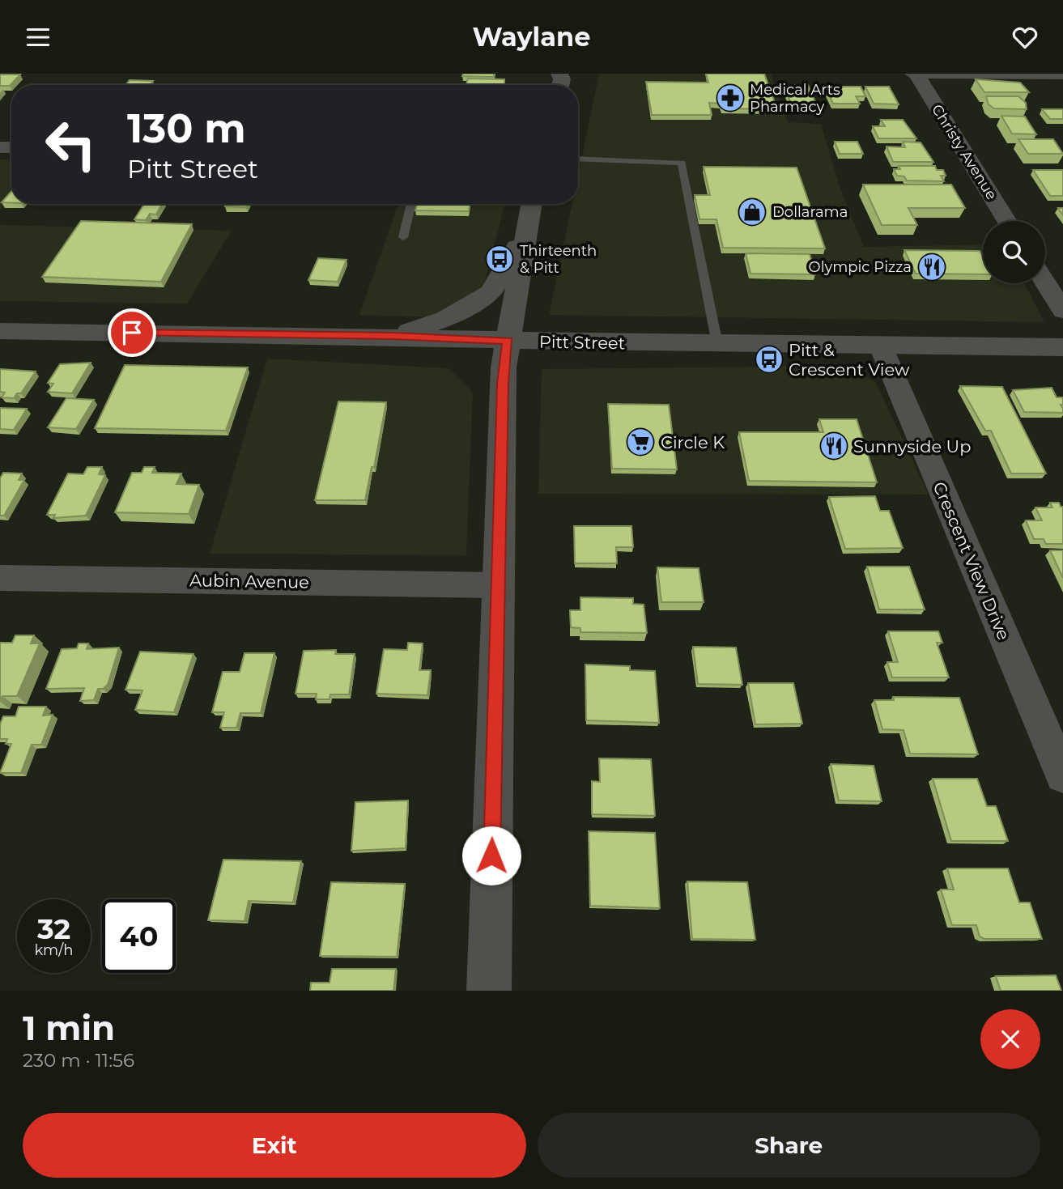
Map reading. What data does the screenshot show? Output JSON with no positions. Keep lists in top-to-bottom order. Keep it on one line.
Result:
{"streets":{"street":["Christy Avenue","Pitt Street","Crescent View Drive","Aubin Avenue"]},"crossings":[["Pitt Street","Crescent View Drive"]],"places":{"pharmacy":["Medical Arts Pharmacy"],"shop":["Dollarama"],"bus stop":["Thirteenth & Pitt","Pitt & Crescent View"],"restaurant":["Olympic Pizza","Sunnyside Up"],"supermarket":["Circle K"]},"page":{"header":"Waylane","turn":["130 m","Pitt Street"],"speed":"32 km/h","limit":"40","heading":["1 min","230 m · 11:56"],"buttons":["Exit","Share"]}}
